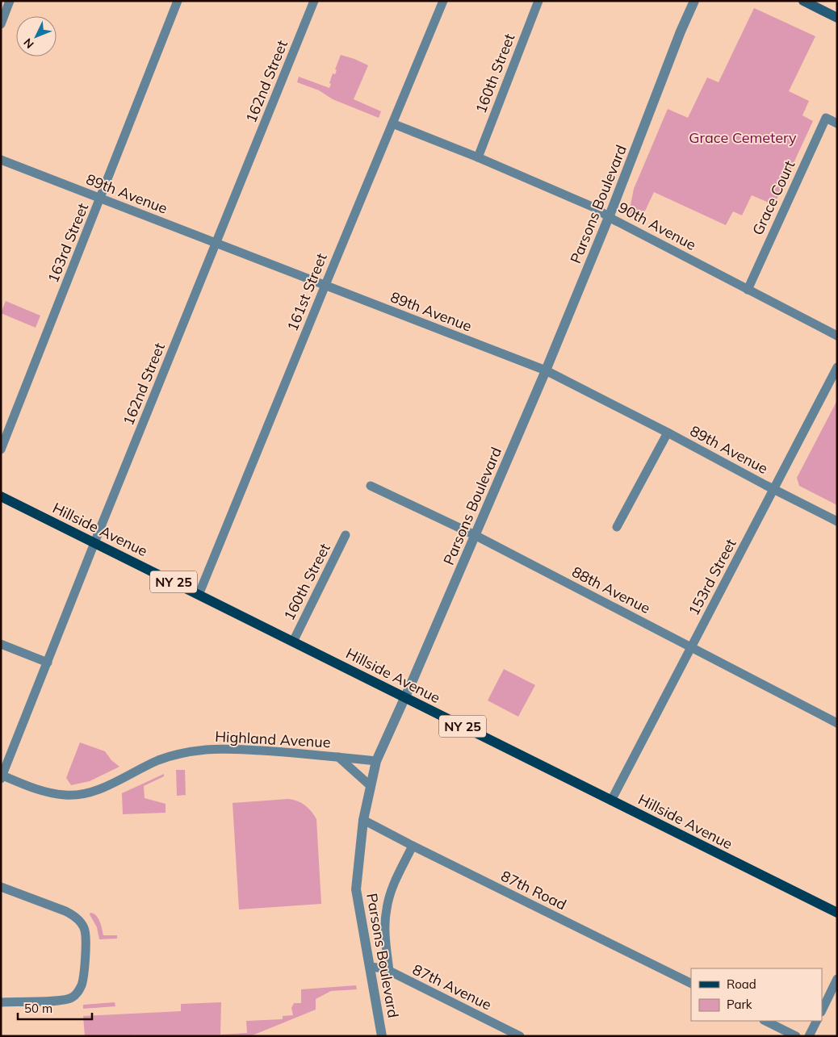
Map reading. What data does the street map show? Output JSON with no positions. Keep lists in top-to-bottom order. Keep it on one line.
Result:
{"streets":{"main road":["Hillside Avenue","NY 25"],"street":["160th Street","162nd Street","89th Avenue","Grace Court","Parsons Boulevard","90th Avenue","163rd Street","161st Street","153rd Street","88th Avenue","Highland Avenue","87th Road","87th Avenue"]},"crossings":[["160th Street","90th Avenue"],["160th Street","Hillside Avenue"],["162nd Street","89th Avenue"],["162nd Street","Hillside Avenue"],["162nd Street","Highland Avenue"],["89th Avenue","Parsons Boulevard"],["89th Avenue","163rd Street"],["89th Avenue","161st Street"],["89th Avenue","153rd Street"],["Grace Court","90th Avenue"],["Parsons Boulevard","90th Avenue"],["Parsons Boulevard","Hillside Avenue"],["Parsons Boulevard","88th Avenue"],["Parsons Boulevard","Highland Avenue"],["Parsons Boulevard","87th Road"],["Parsons Boulevard","87th Avenue"],["90th Avenue","161st Street"],["161st Street","Hillside Avenue"],["Hillside Avenue","153rd Street"],["153rd Street","88th Avenue"]],"parks":["Grace Cemetery"],"legend":["Road","Park"],"scale_bar":"50 m","north":"bottom left"}
